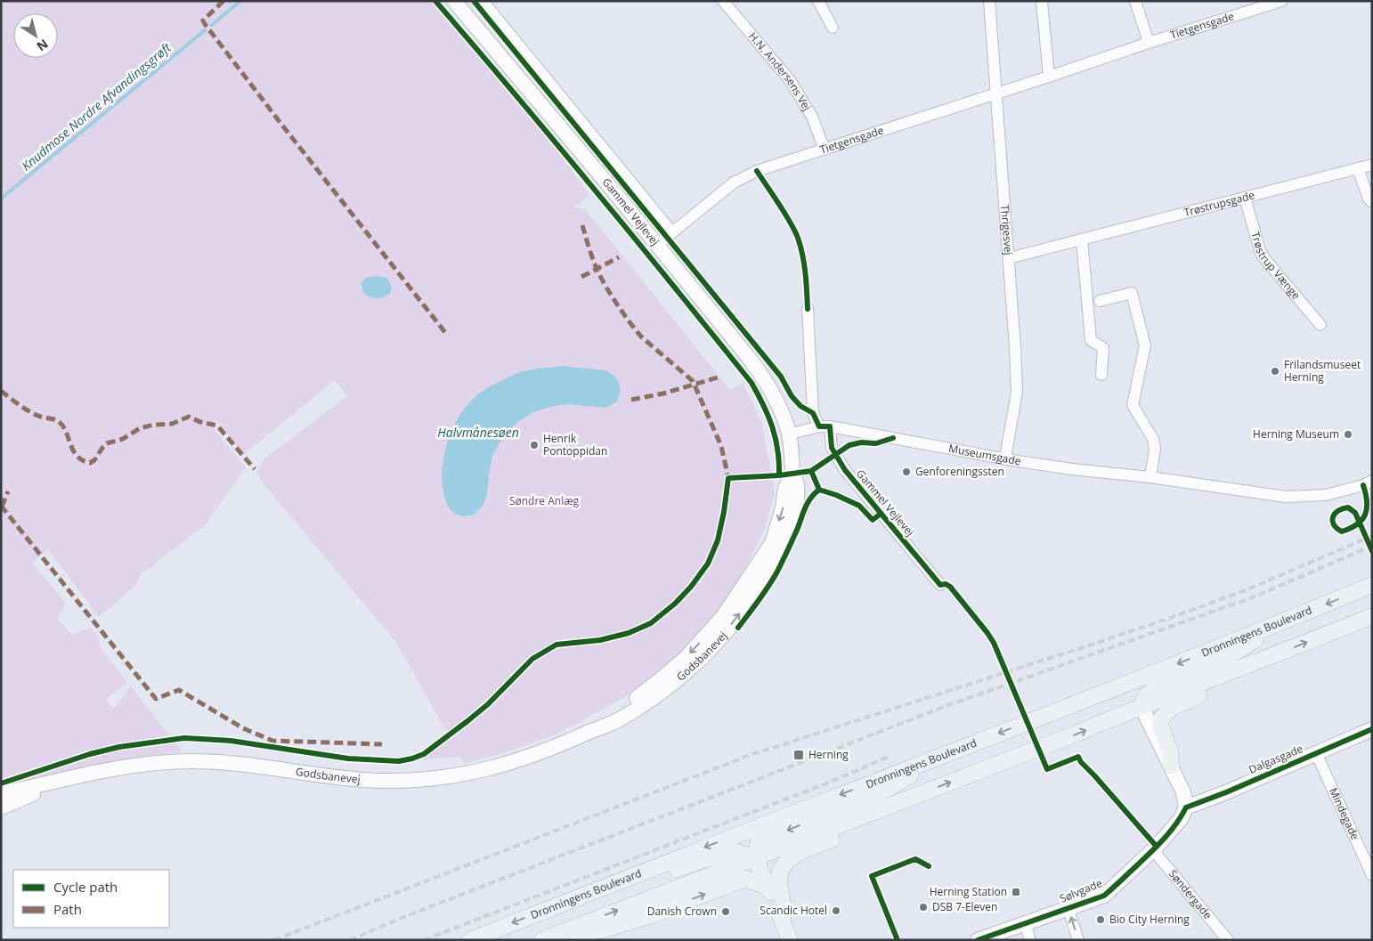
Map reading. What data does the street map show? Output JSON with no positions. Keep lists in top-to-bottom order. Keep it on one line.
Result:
{"streets":{"main road":["Dronningens Boulevard"],"street":["Tietgensgade","H.N. Andersens Vej","Trøstrupsgade","Gammel Vejlevej","Thrigesvej","Trøstrup Vænge","Museumsgade","Godsbanevej","Dalgasgade","Mindegade","Sølvgade","Søndergade"]},"crossings":[["Tietgensgade","H.N. Andersens Vej"],["Tietgensgade","Gammel Vejlevej"],["Tietgensgade","Thrigesvej"],["Trøstrupsgade","Thrigesvej"],["Trøstrupsgade","Trøstrup Vænge"],["Gammel Vejlevej","Museumsgade"],["Gammel Vejlevej","Godsbanevej"],["Thrigesvej","Museumsgade"],["Museumsgade","Godsbanevej"],["Dalgasgade","Mindegade"],["Dalgasgade","Sølvgade"],["Sølvgade","Søndergade"]],"water":["Knudmose Nordre Afvandingsgrøft","Halvmånesøen"],"parks":["Søndre Anlæg"],"places":{"other":["Frilandsmuseet Herning","Herning Museum","Henrik Pontoppidan","Genforeningssten","DSB 7-Eleven","Scandic Hotel","Danish Crown","Bio City Herning"],"transit":["Herning","Herning Station"]},"legend":["Cycle path","Path"],"north":"bottom right"}
